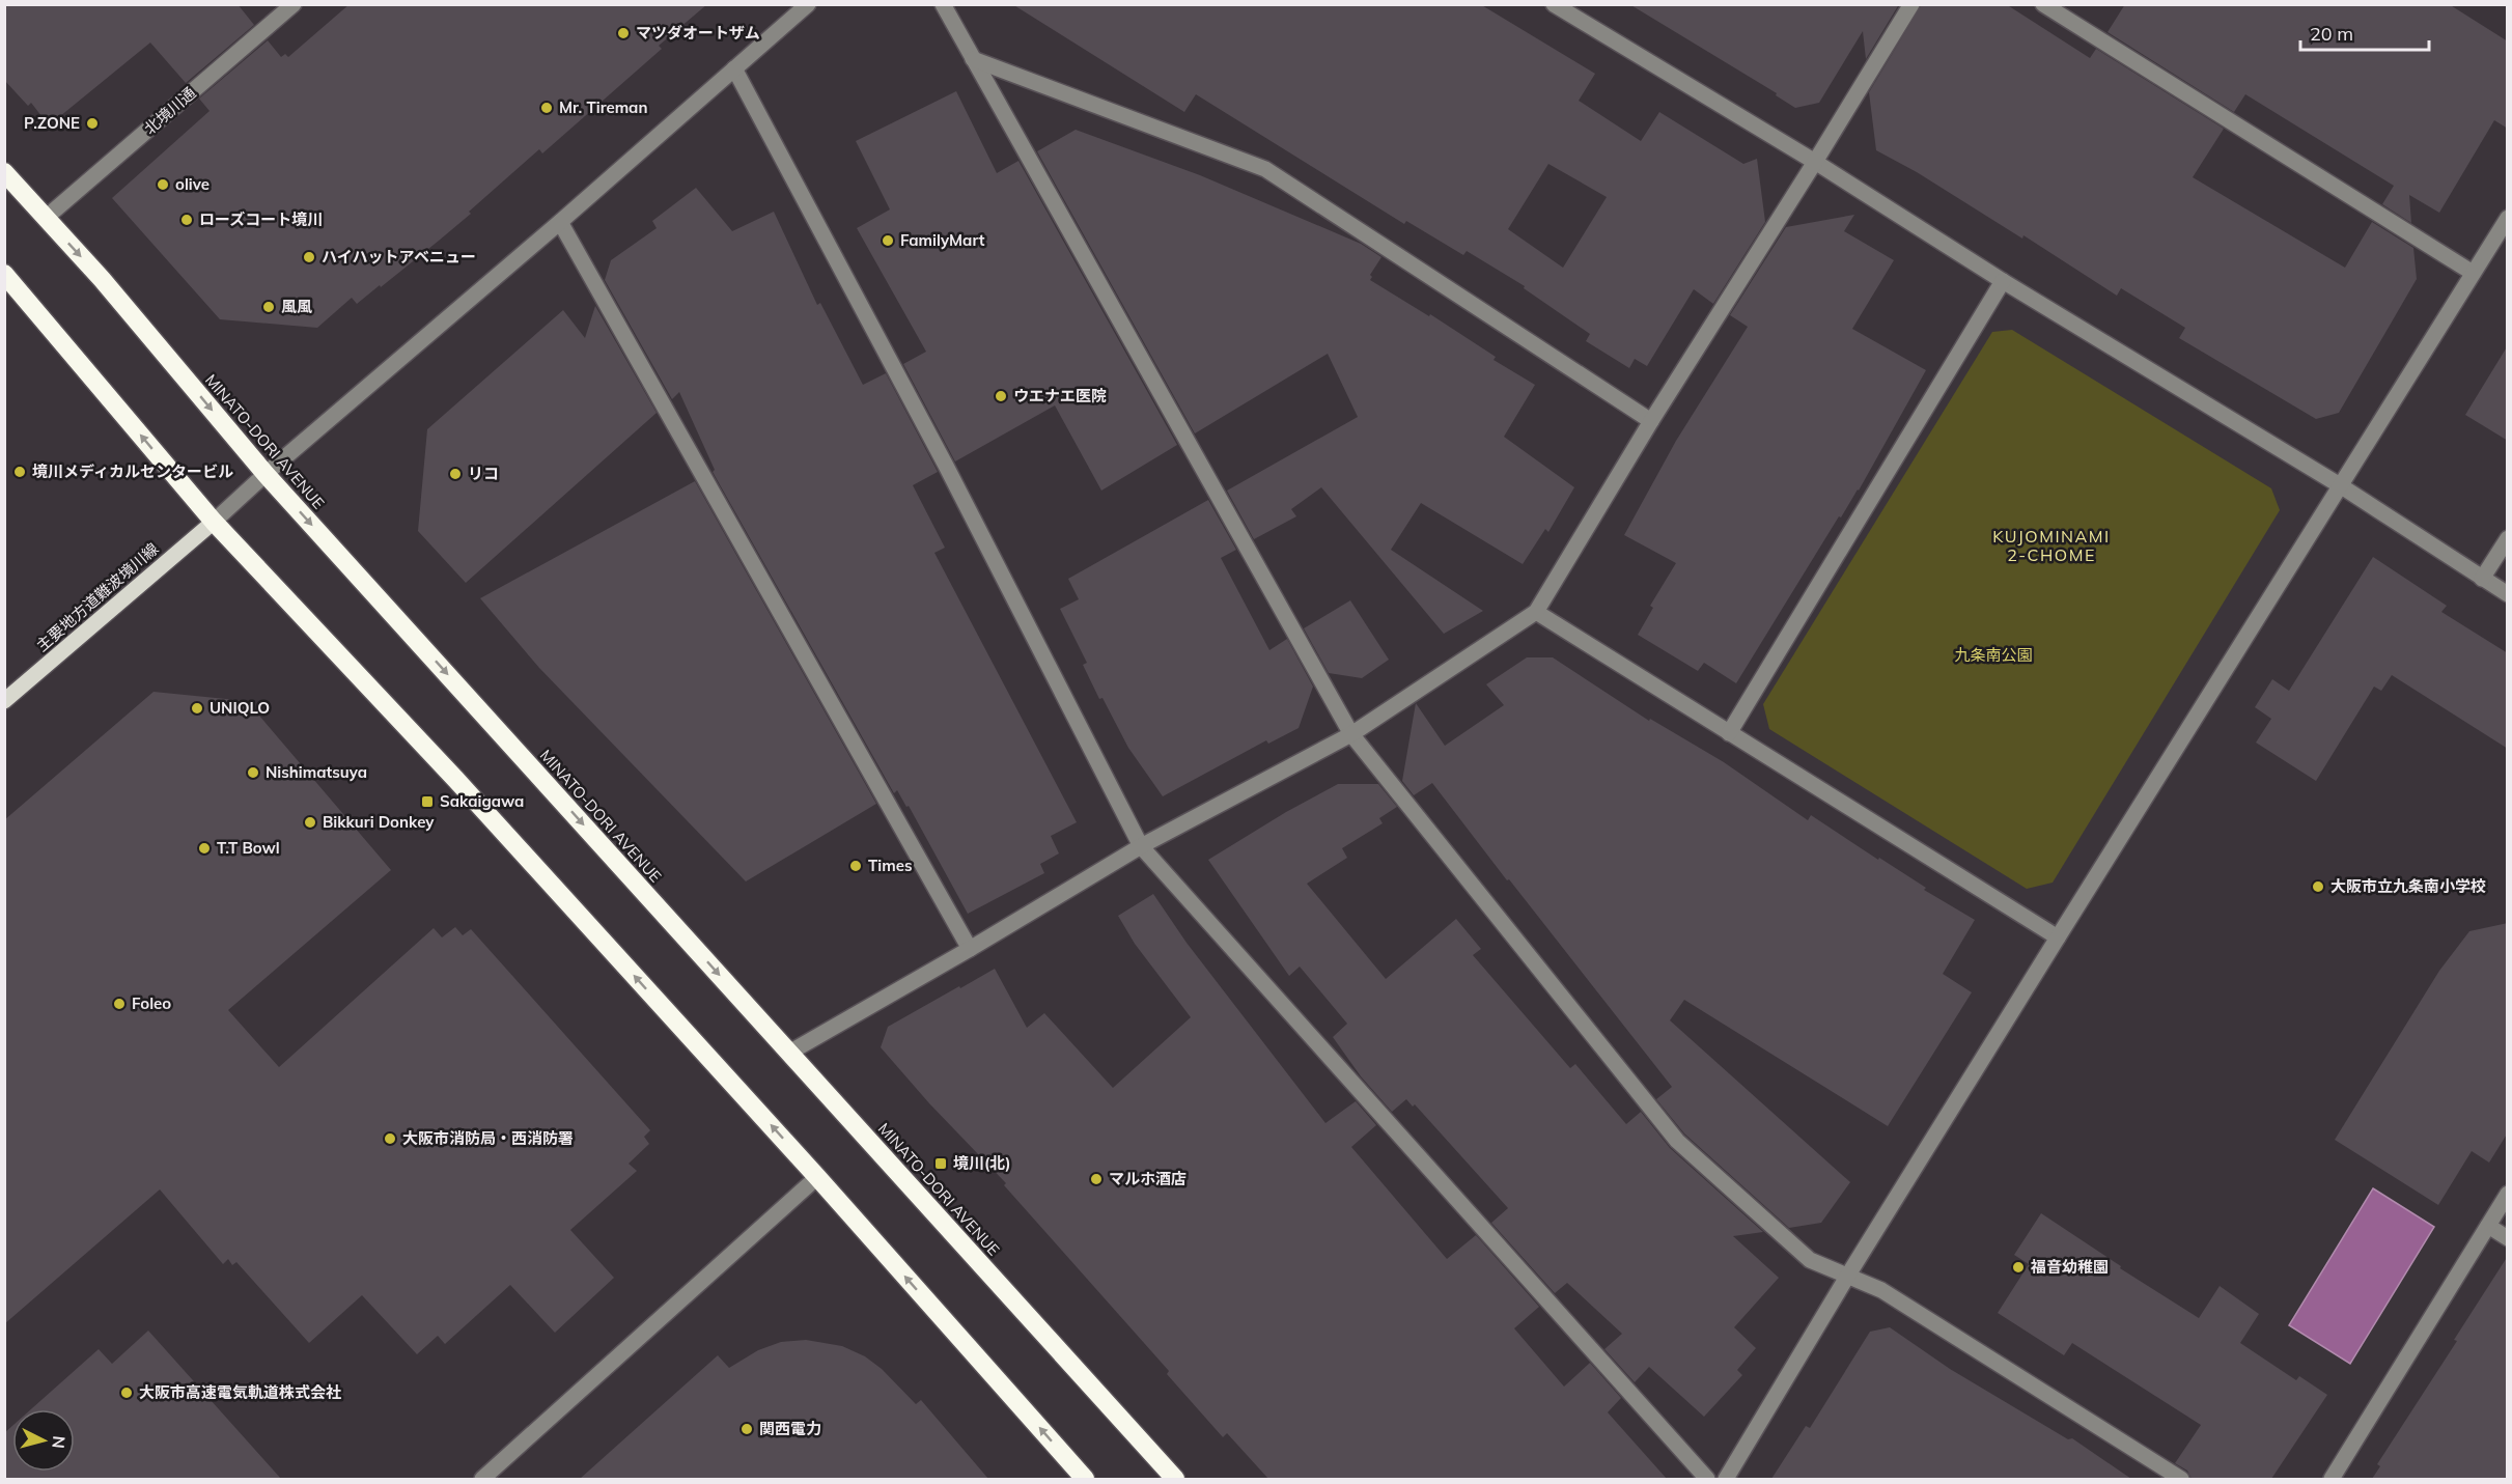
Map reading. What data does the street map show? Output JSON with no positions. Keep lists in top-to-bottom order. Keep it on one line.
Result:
{"streets":{"highway":["MINATO-DORI AVENUE"],"main road":["主要地方道難波境川線"],"street":["北境川通"]},"crossings":[["北境川通","MINATO-DORI AVENUE"]],"districts":["KUJOMINAMI 2-CHOME"],"parks":["九条南公園"],"places":{"other":["マツダオートザム","Mr. Tireman","P.ZONE","olive","ローズコート境川","FamilyMart","ハイハットアベニュー","風風","ウエナエ医院","境川メディカルセンタービル","リコ","UNIQLO","Nishimatsuya","Bikkuri Donkey","T.T Bowl","Times","大阪市立九条南小学校","Foleo","大阪市消防局・西消防署","マルホ酒店","福音幼稚園","大阪市高速電気軌道株式会社","関西電力"],"transit":["Sakaigawa","境川(北)"]},"scale_bar":"20 m","north":"right"}
